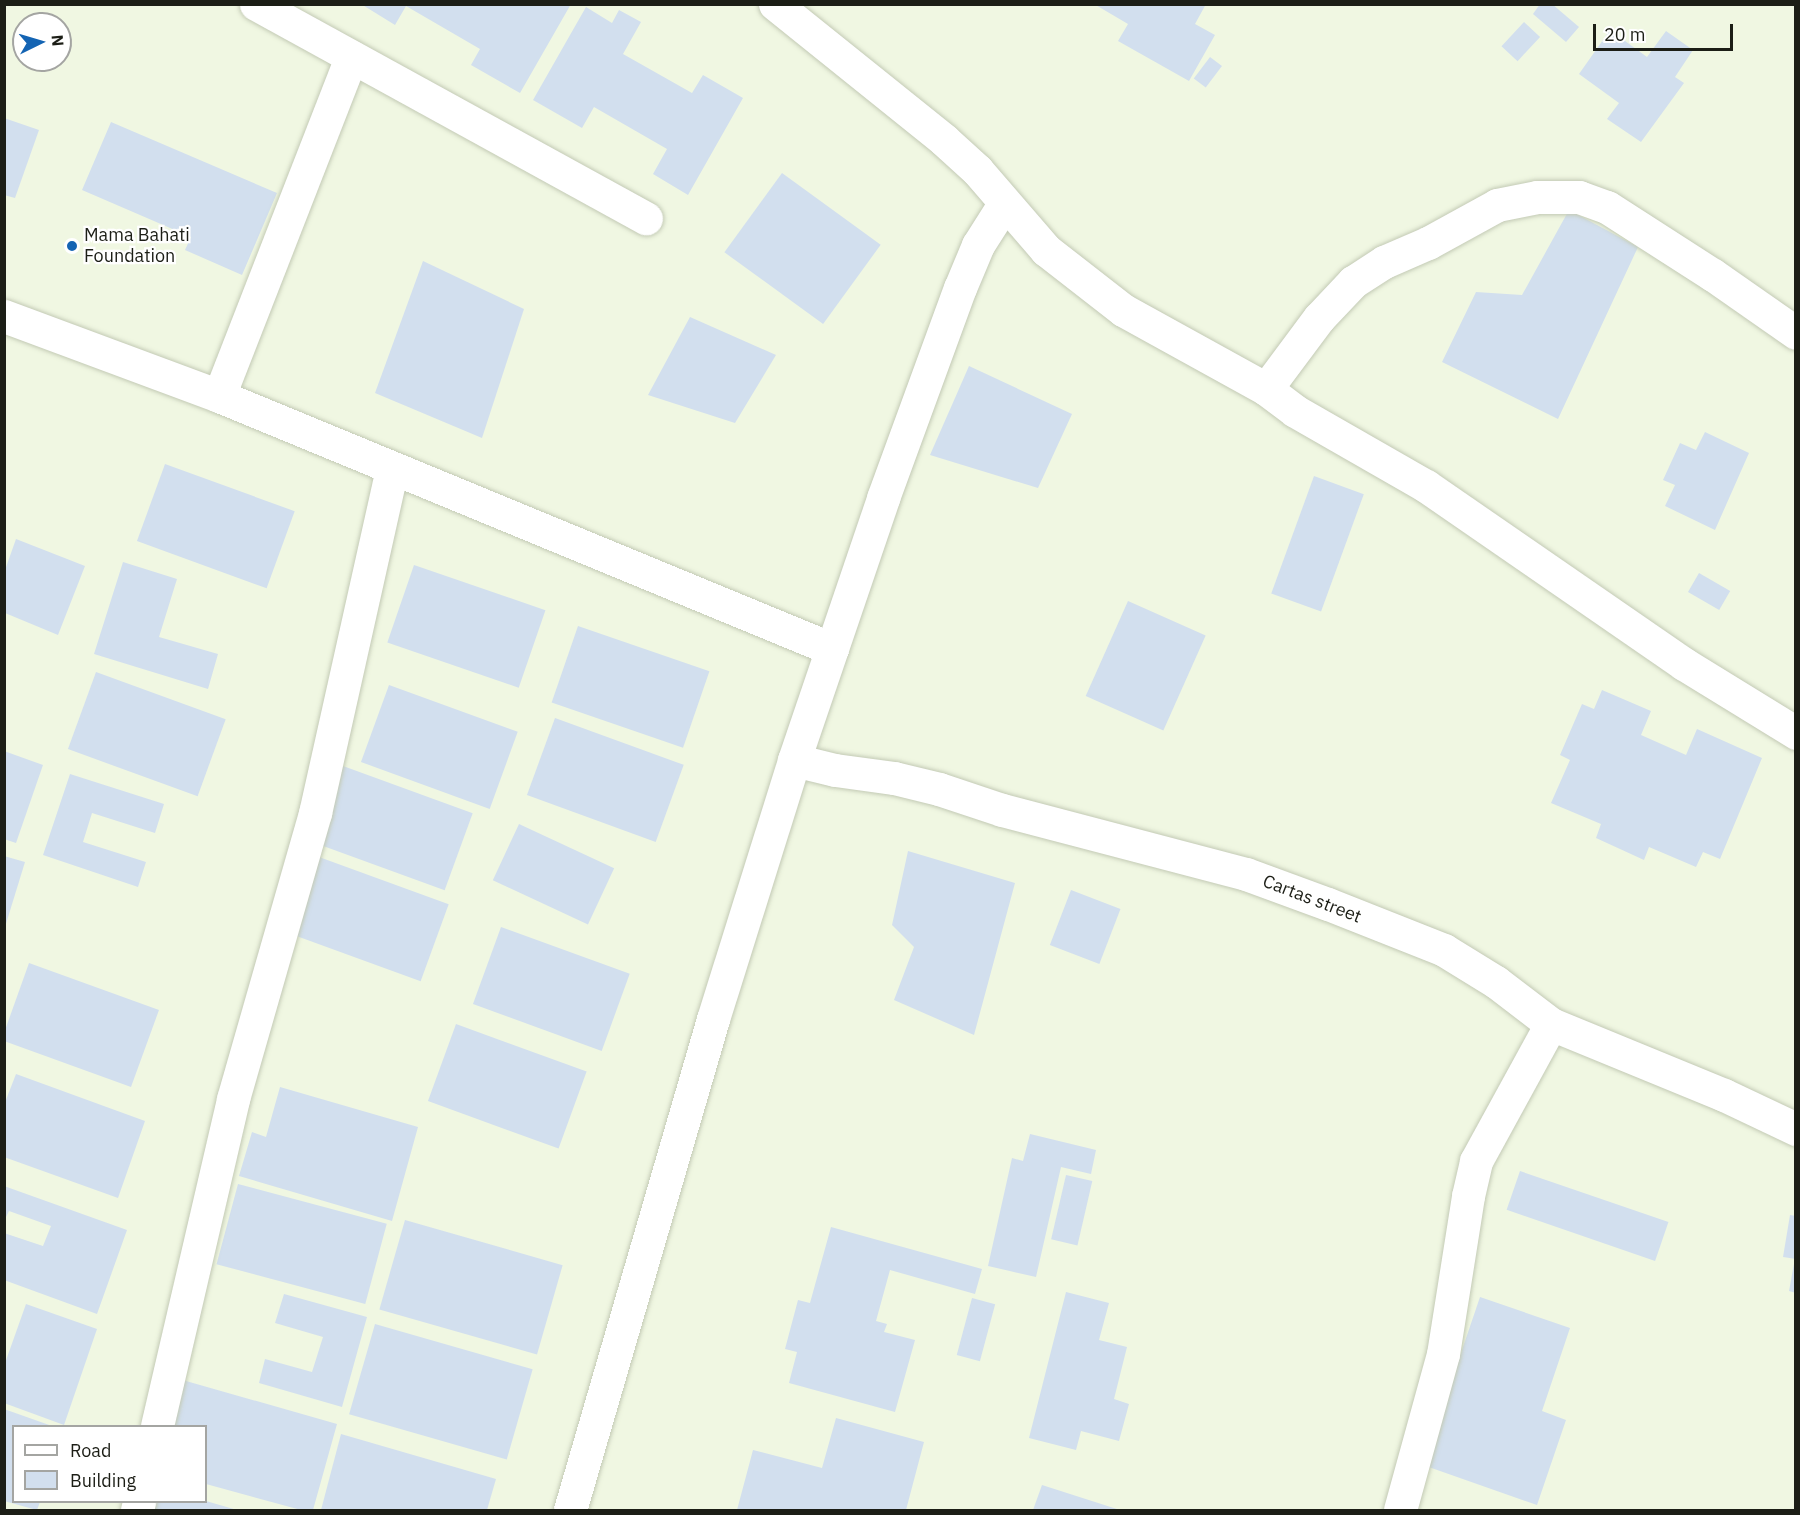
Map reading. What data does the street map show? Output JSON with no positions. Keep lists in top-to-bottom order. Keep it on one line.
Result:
{"streets":{"street":["Cartas street"]},"places":["Mama Bahati Foundation"],"legend":["Road","Building"],"scale_bar":"20 m","north":"right"}
